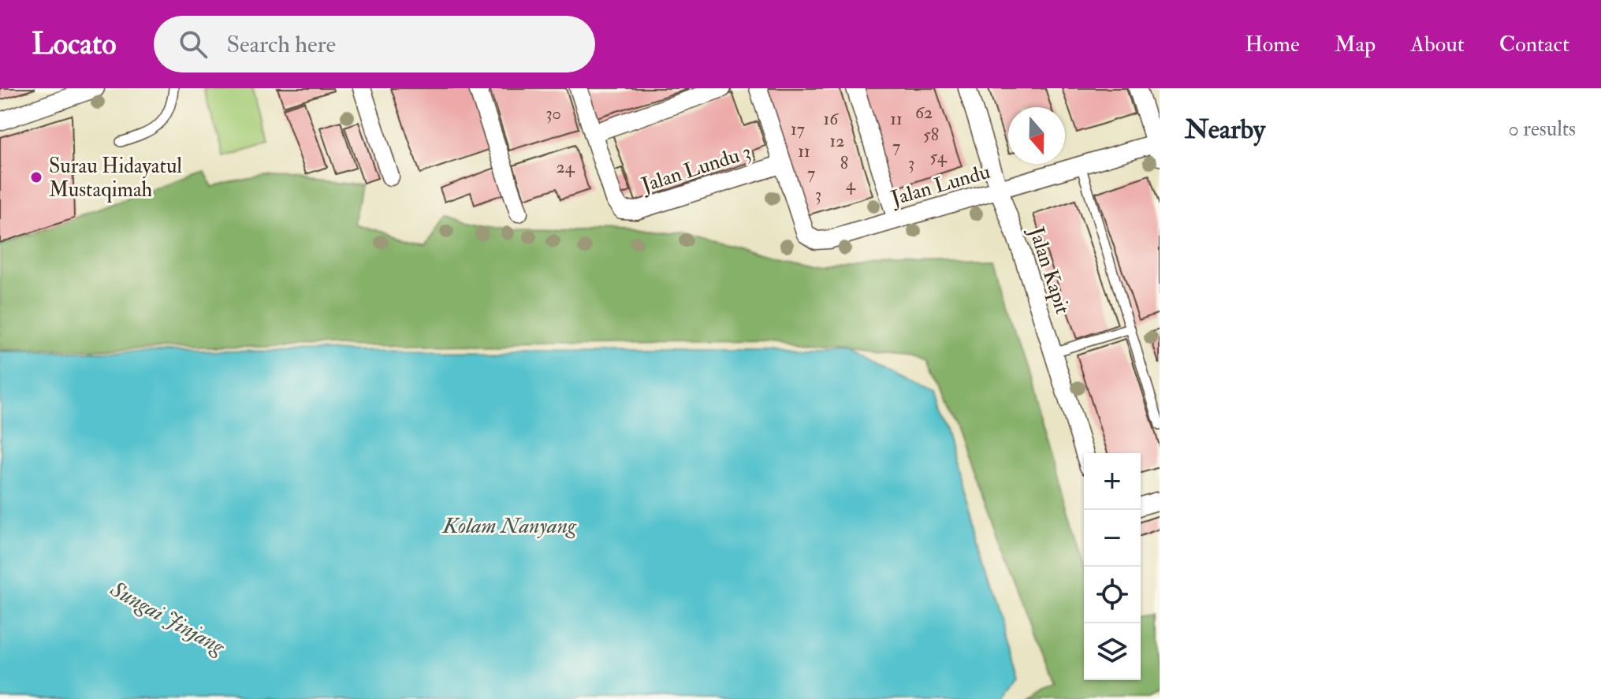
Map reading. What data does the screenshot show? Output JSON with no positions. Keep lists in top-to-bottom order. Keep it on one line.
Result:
{"streets":{"street":["Jalan Lundu 3","Jalan Lundu","Jalan Kapit"]},"crossings":[["Jalan Lundu 3","Jalan Lundu"],["Jalan Lundu","Jalan Kapit"]],"water":["Kolam Nanyang","Sungai Jinjang"],"places":["Surau Hidayatul Mustaqimah"],"house_numbers":["62","30","16","11","17","58","12","7","11","54","8","3","24","7","4","3"],"north":"bottom","page":{"header":"Locato","search":"Search here","nav":["Home","Map","About","Contact"],"heading":["Nearby","0 results"],"map_buttons":["+","−"]}}
